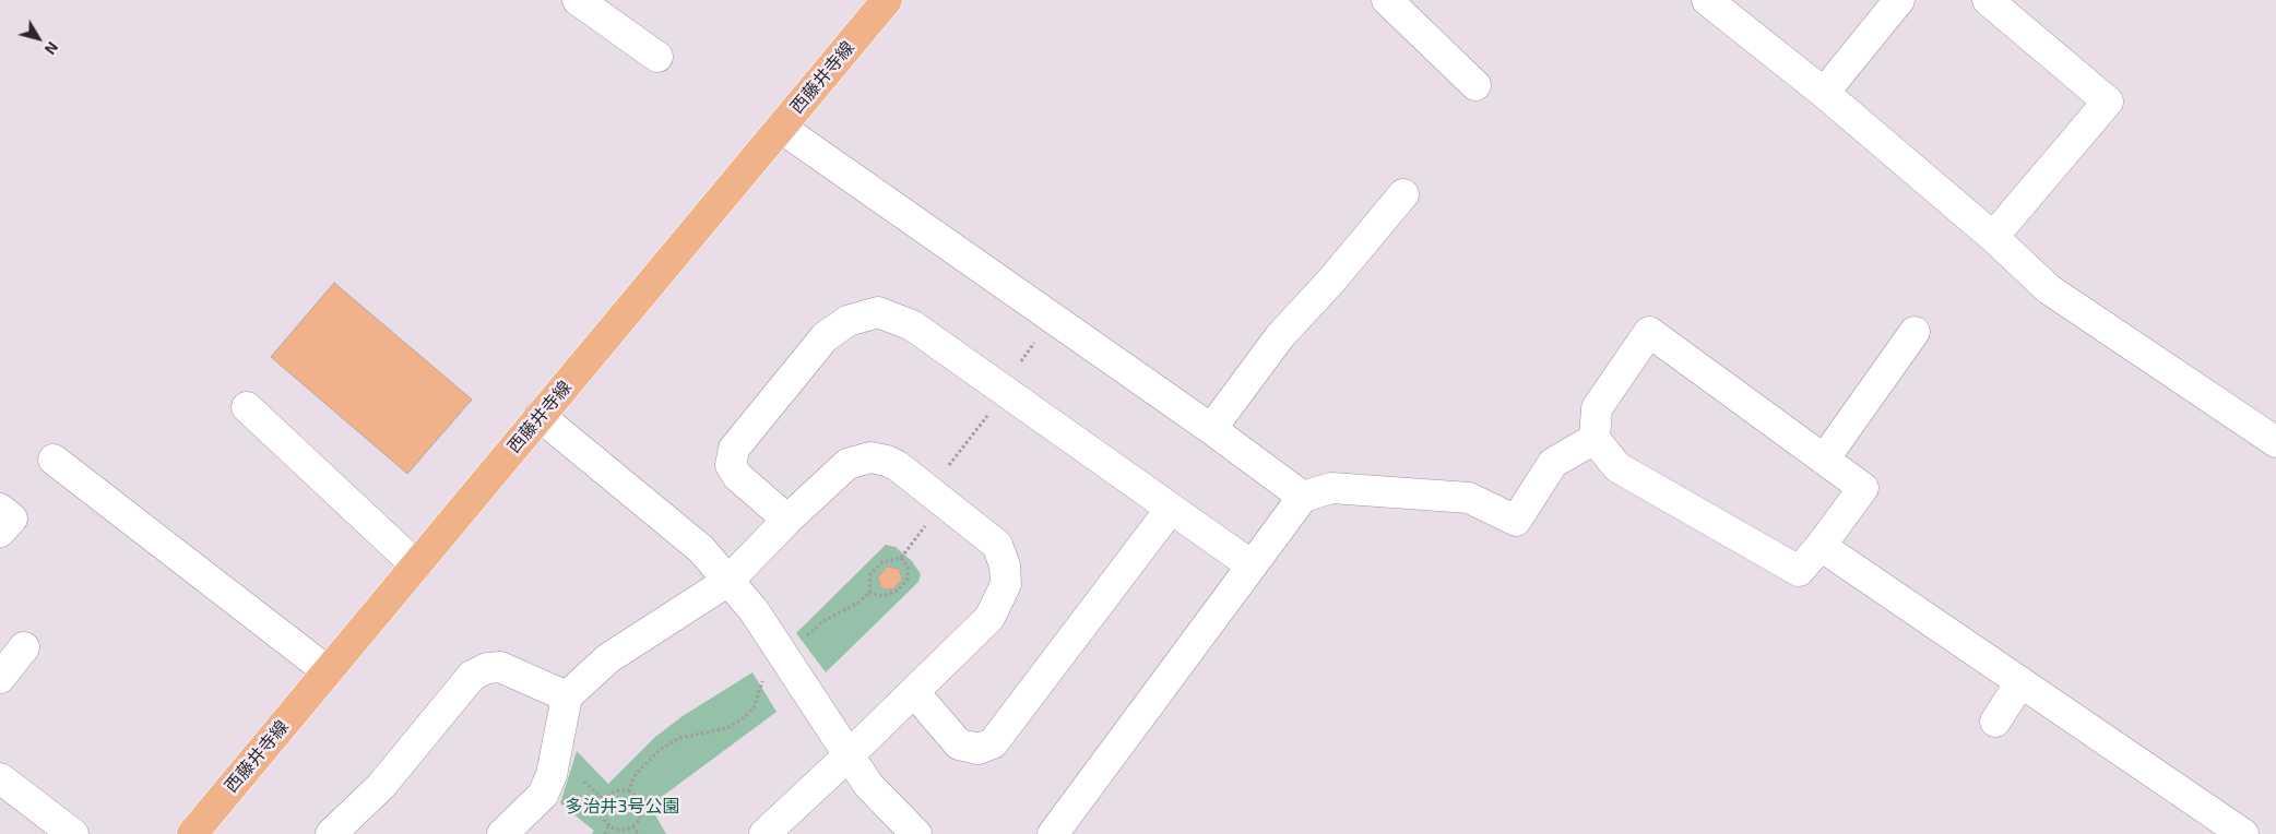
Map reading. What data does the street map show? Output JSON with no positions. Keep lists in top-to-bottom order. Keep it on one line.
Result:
{"streets":{"main road":["西藤井寺線"]},"parks":["多治井3号公園"],"north":"bottom right"}
